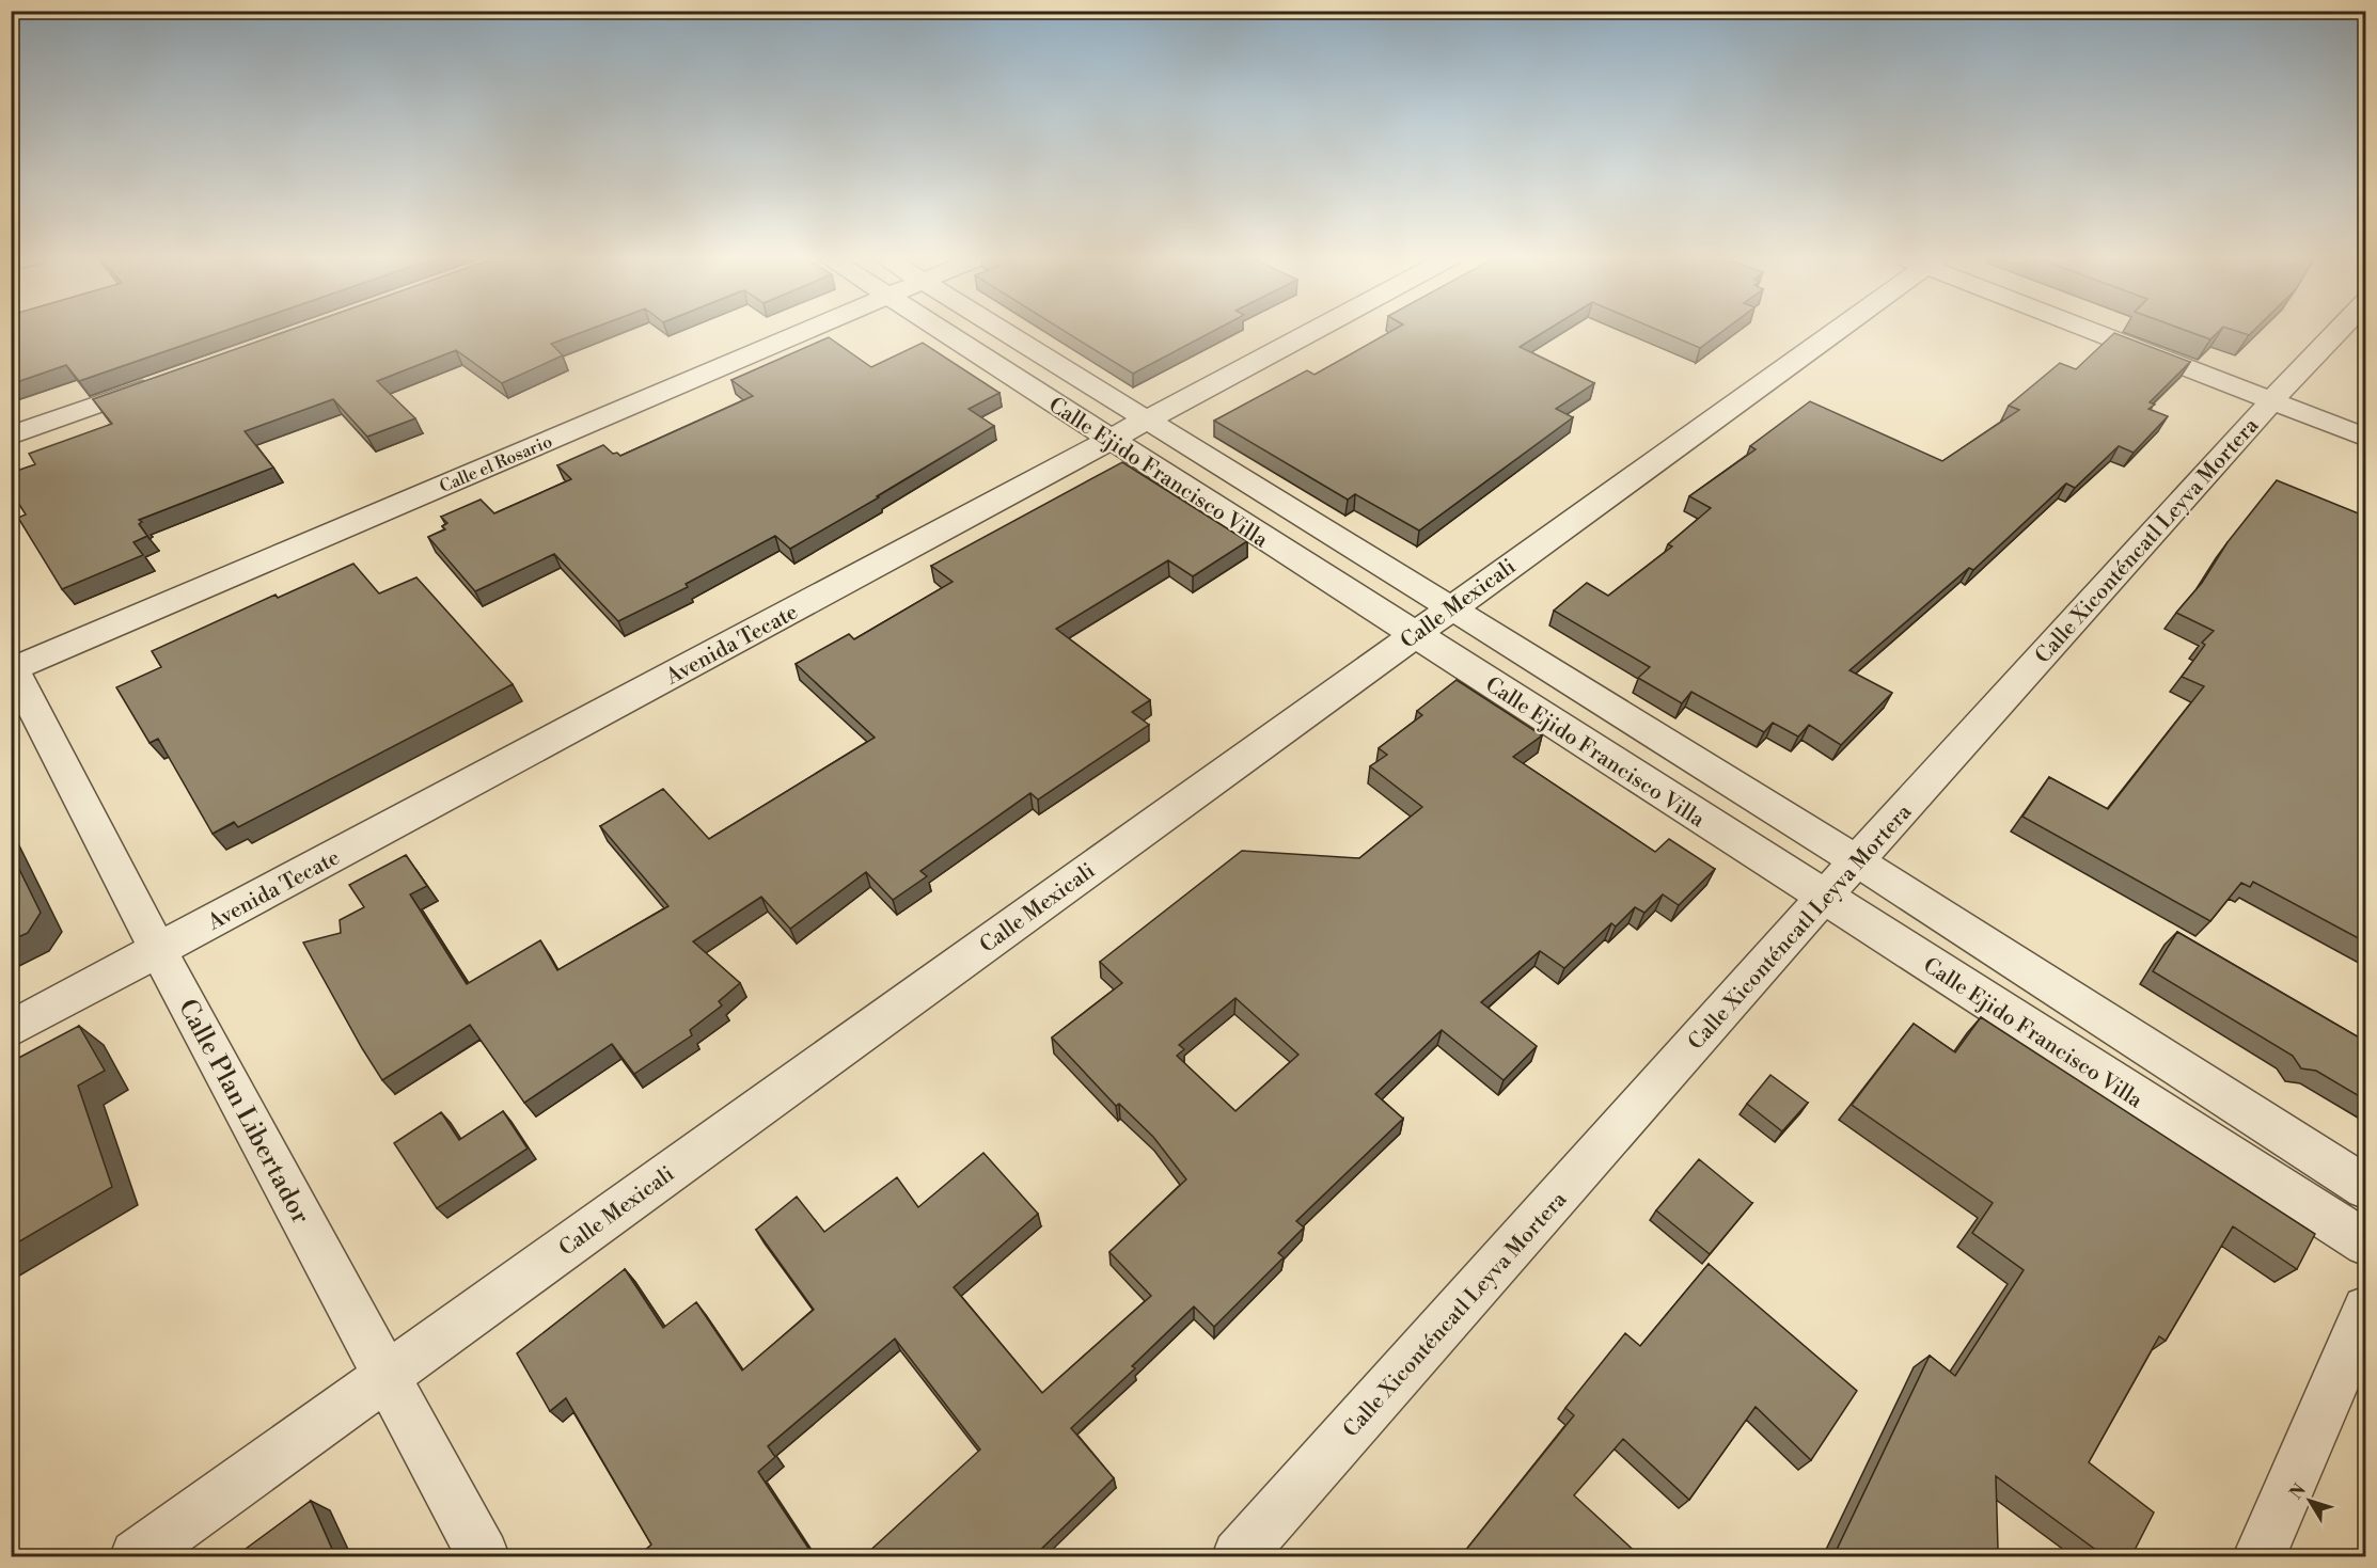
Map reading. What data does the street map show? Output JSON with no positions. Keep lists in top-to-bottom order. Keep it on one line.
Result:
{"streets":{"street":["Calle el Rosario","Calle Ejido Francisco Villa","Calle Xiconténcatl Leyva Mortera","Calle Mexicali","Avenida Tecate","Calle Plan Libertador"]},"crossings":[["Calle el Rosario","Calle Plan Libertador"],["Calle Ejido Francisco Villa","Calle Xiconténcatl Leyva Mortera"],["Calle Ejido Francisco Villa","Calle Mexicali"],["Calle Ejido Francisco Villa","Avenida Tecate"],["Calle Mexicali","Calle Plan Libertador"],["Avenida Tecate","Calle Plan Libertador"]],"north":"top left"}
